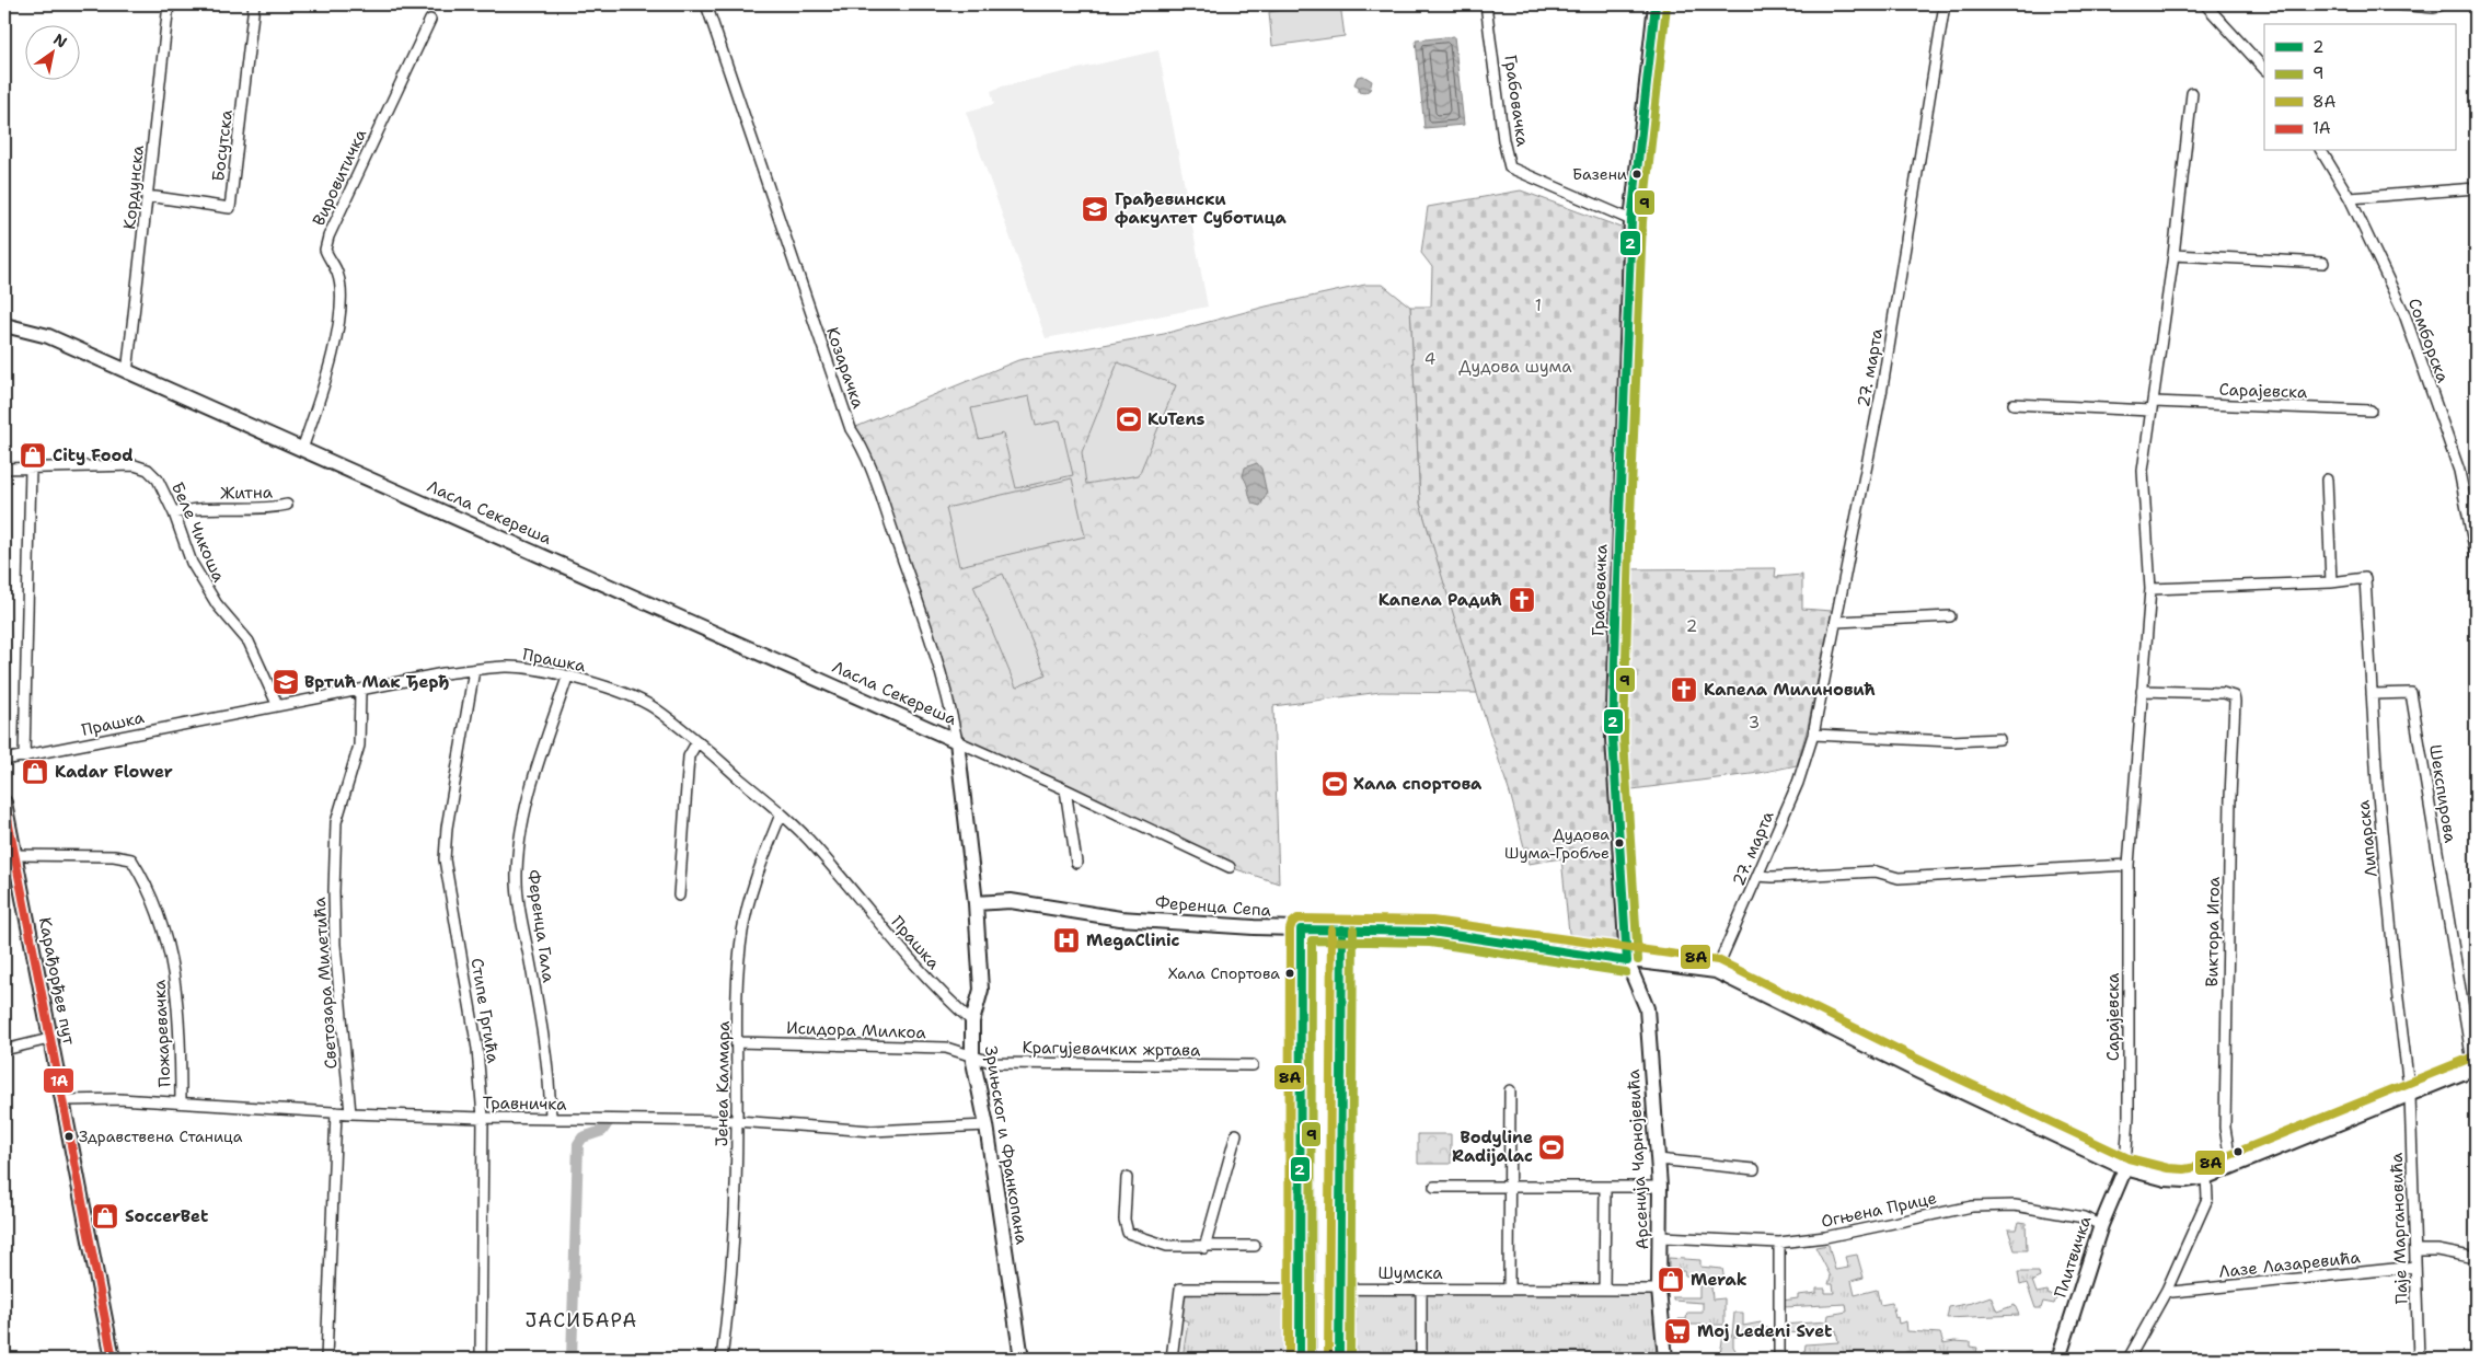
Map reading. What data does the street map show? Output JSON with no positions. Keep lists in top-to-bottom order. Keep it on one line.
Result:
{"streets":{"street":["Грабовачка","Босутска","Вировитичка","Кордунска","Сомборска","Козарачка","27. марта","Сарајевска","Житна","Ласла Секереша","Беле Чикоша","Прашка","Шекспирова","Липарска","Ференца Сепа","Ференца Гала","Виктора Игоа","Карађорђев пут","Светозара Милетића","Стипе Гргића","Исидора Милкоа","Пожаревачка","Крагујевачких жртава","Јенеа Калмара","Травничка","Зрињског и Франкопана","Арсенија Чарнојевића","Огњена Прице","Паје Маргановића","Плитвичка","Лазе Лазаревића","Шумска"]},"crossings":[["Грабовачка","Ференца Сепа"],["Грабовачка","Арсенија Чарнојевића"],["Босутска","Кордунска"],["Вировитичка","Ласла Секереша"],["Кордунска","Ласла Секереша"],["Козарачка","Ласла Секереша"],["Козарачка","Зрињског и Франкопана"],["27. марта","Ференца Сепа"],["Сарајевска","Ференца Сепа"],["Сарајевска","Виктора Игоа"],["Сарајевска","Плитвичка"],["Житна","Беле Чикоша"],["Ласла Секереша","Зрињског и Франкопана"],["Беле Чикоша","Прашка"],["Прашка","Ференца Гала"],["Прашка","Светозара Милетића"],["Прашка","Стипе Гргића"],["Прашка","Јенеа Калмара"],["Прашка","Зрињског и Франкопана"],["Шекспирова","Липарска"],["Шекспирова","Ференца Сепа"],["Липарска","Ференца Сепа"],["Липарска","Паје Маргановића"],["Ференца Сепа","Виктора Игоа"],["Ференца Сепа","Зрињског и Франкопана"],["Ференца Сепа","Арсенија Чарнојевића"],["Ференца Сепа","Паје Маргановића"],["Ференца Сепа","Плитвичка"],["Ференца Гала","Травничка"],["Карађорђев пут","Пожаревачка"],["Карађорђев пут","Травничка"],["Светозара Милетића","Травничка"],["Стипе Гргића","Травничка"],["Исидора Милкоа","Крагујевачких жртава"],["Исидора Милкоа","Јенеа Калмара"],["Исидора Милкоа","Зрињског и Франкопана"],["Пожаревачка","Травничка"],["Крагујевачких жртава","Зрињског и Франкопана"],["Јенеа Калмара","Травничка"],["Травничка","Зрињског и Франкопана"],["Арсенија Чарнојевића","Огњена Прице"],["Арсенија Чарнојевића","Шумска"],["Огњена Прице","Плитвичка"],["Паје Маргановића","Лазе Лазаревића"]],"districts":["ЈАСИБАРА"],"parks":["1","4","Дудова шума","2","3"],"places":{"other":["Базени","Дудова Шума-Гробље","Хала Спортова","Здравствена Станица"],"school or university":["Грађевински факултет Суботица","Вртић Мак Ђерђ"],"sports":["KuTens","Хала спортова","Bodyline Radijalac"],"shop":["City Food","Kadar Flower","SoccerBet","Merak"],"church":["Капела Радић","Капела Милиновић"],"hospital":["MegaClinic"],"supermarket":["Moj Ledeni Svet"]},"lines":["transit line 2","transit line 9","transit line 1A","transit line 8A"],"legend":["2","9","8A","1A"],"north":"top right"}
